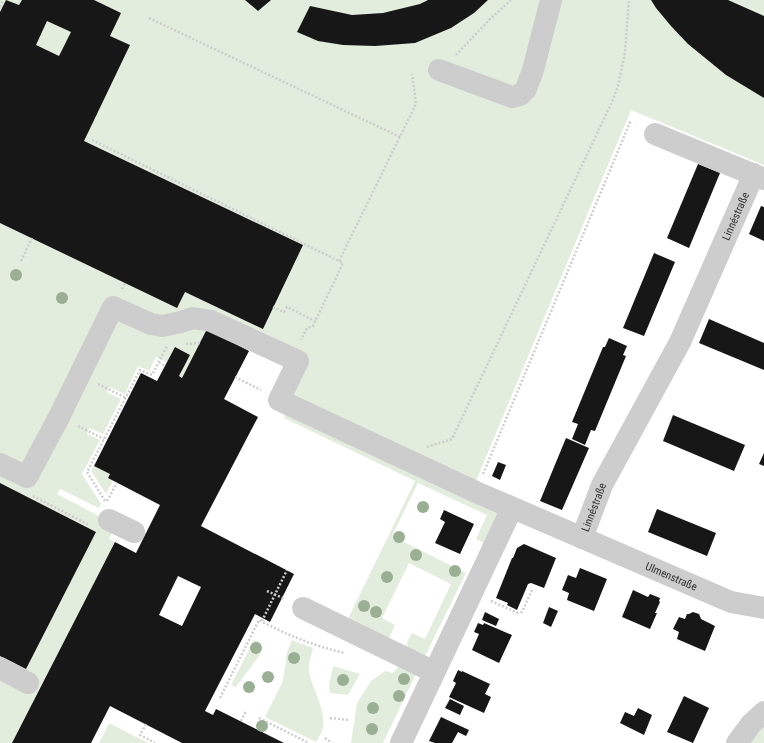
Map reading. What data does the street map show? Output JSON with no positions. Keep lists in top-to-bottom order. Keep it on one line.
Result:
{"streets":{"street":["Linnéstraße","Ulmenstraße"]},"crossings":[["Linnéstraße","Ulmenstraße"]]}
